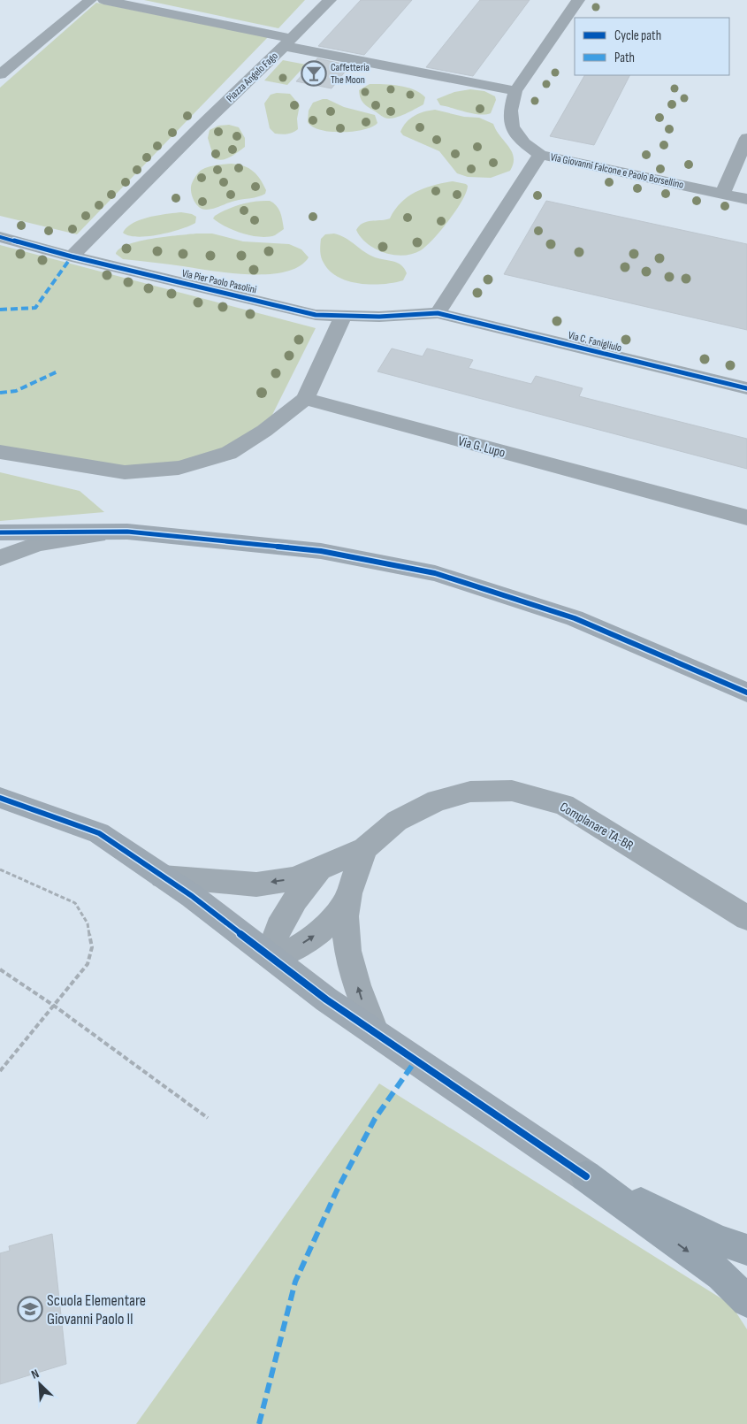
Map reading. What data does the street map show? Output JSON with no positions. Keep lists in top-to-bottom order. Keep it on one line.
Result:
{"streets":{"street":["Piazza Angelo Fago","Via Giovanni Falcone e Paolo Borsellino","Via Pier Paolo Pasolini","Via C. Fanigliulo","Via G. Lupo","Complanare TA-BR"]},"crossings":[["Piazza Angelo Fago","Via Giovanni Falcone e Paolo Borsellino"],["Piazza Angelo Fago","Via Pier Paolo Pasolini"],["Via Pier Paolo Pasolini","Via C. Fanigliulo"]],"places":{"bar":["Caffetteria The Moon"],"school or university":["Scuola Elementare Giovanni Paolo II"]},"legend":["Cycle path","Path"],"north":"top left"}
